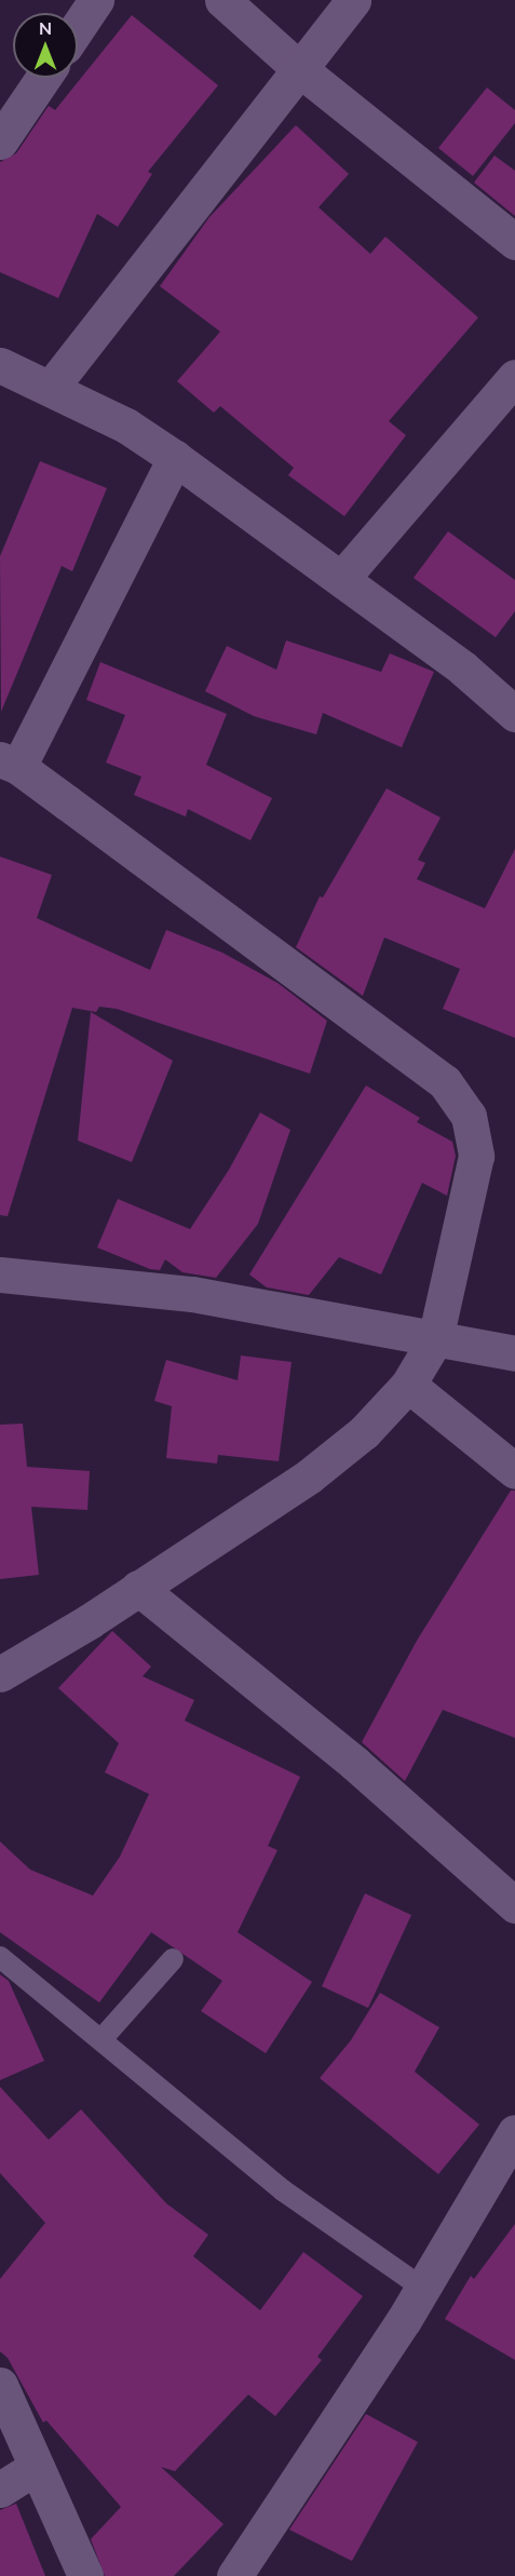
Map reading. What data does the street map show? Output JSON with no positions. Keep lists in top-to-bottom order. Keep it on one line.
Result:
{"north":"top"}
